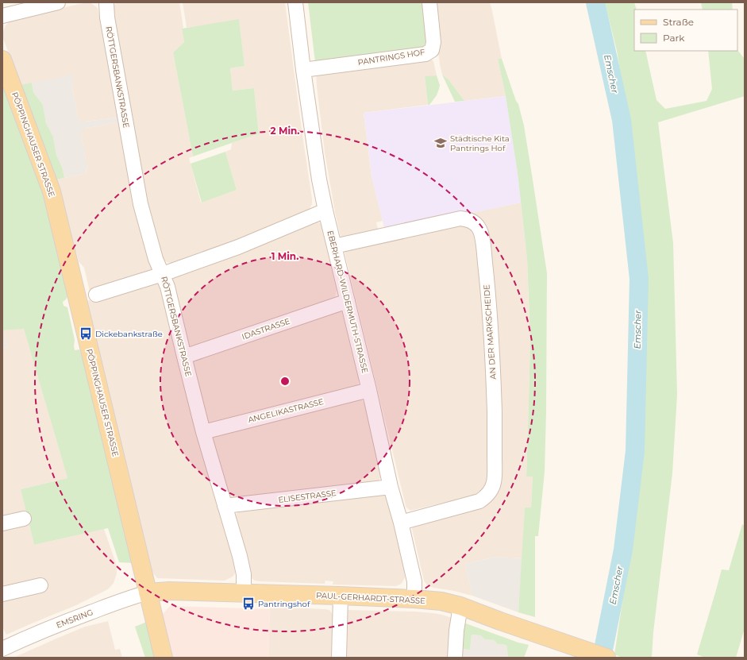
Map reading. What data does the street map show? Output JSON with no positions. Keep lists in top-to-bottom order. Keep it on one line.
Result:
{"streets":{"main road":["PÖPPINGHAUSER STRASSE","PAUL-GERHARDT-STRASSE"],"street":["PANTRINGS HOF","RÖTTGERSBANKSTRASSE","EBERHARD-WILDERMUTH-STRASSE","IDASTRASSE","AN DER MARKSCHEIDE","ANGELIKASTRASSE","ELISESTRASSE","EMSRING"]},"crossings":[["PANTRINGS HOF","EBERHARD-WILDERMUTH-STRASSE"],["RÖTTGERSBANKSTRASSE","IDASTRASSE"],["RÖTTGERSBANKSTRASSE","ANGELIKASTRASSE"],["RÖTTGERSBANKSTRASSE","ELISESTRASSE"],["RÖTTGERSBANKSTRASSE","PAUL-GERHARDT-STRASSE"],["PÖPPINGHAUSER STRASSE","PAUL-GERHARDT-STRASSE"],["PÖPPINGHAUSER STRASSE","EMSRING"],["EBERHARD-WILDERMUTH-STRASSE","IDASTRASSE"],["EBERHARD-WILDERMUTH-STRASSE","AN DER MARKSCHEIDE"],["EBERHARD-WILDERMUTH-STRASSE","ANGELIKASTRASSE"],["EBERHARD-WILDERMUTH-STRASSE","ELISESTRASSE"],["EBERHARD-WILDERMUTH-STRASSE","PAUL-GERHARDT-STRASSE"],["PAUL-GERHARDT-STRASSE","EMSRING"]],"water":["Emscher"],"places":{"school or university":["Städtische Kita Pantrings Hof"],"bus stop":["Dickebankstraße","Pantringshof"]},"legend":["Straße","Park"],"rings":["2 Min.","1 Min."]}
